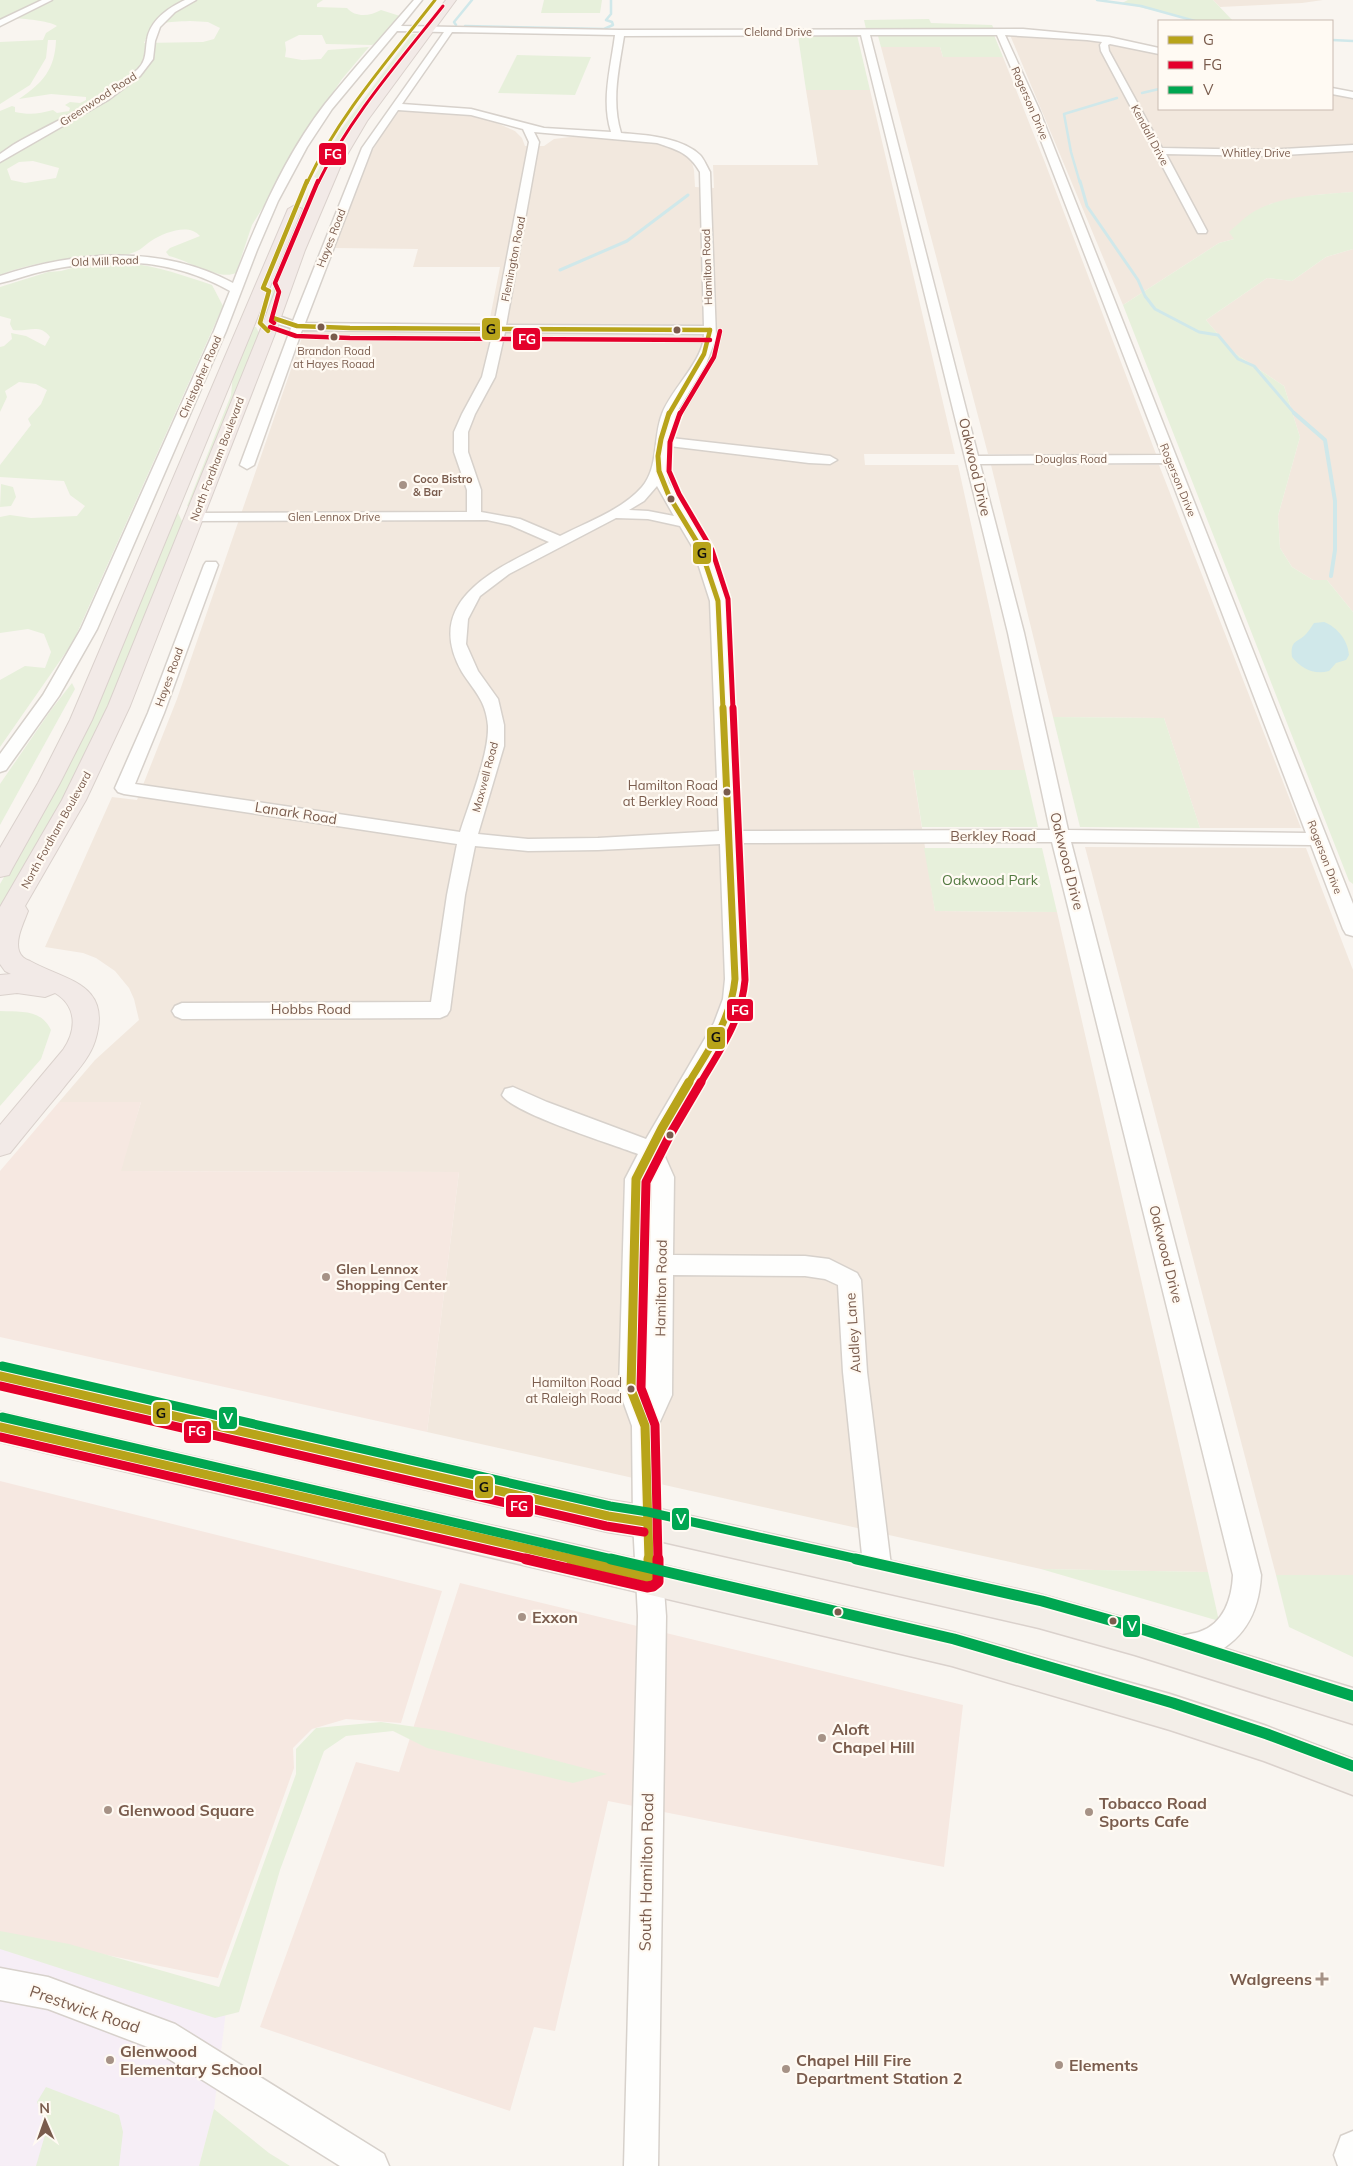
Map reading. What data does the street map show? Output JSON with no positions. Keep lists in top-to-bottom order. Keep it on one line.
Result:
{"streets":{"highway":["North Fordham Boulevard"],"street":["Cleland Drive","Greenwood Road","Rogerson Drive","Kendall Drive","Whitley Drive","Hayes Road","Flemington Road","Old Mill Road","Hamilton Road","Christopher Road","Douglas Road","Oakwood Drive","Glen Lennox Drive","Maxwell Road","Lanark Road","Berkley Road","Hobbs Road","Audley Lane","South Hamilton Road","Prestwick Road"]},"crossings":[["Cleland Drive","Rogerson Drive"],["Cleland Drive","Kendall Drive"],["Cleland Drive","Hayes Road"],["Cleland Drive","Christopher Road"],["Cleland Drive","North Fordham Boulevard"],["Cleland Drive","Oakwood Drive"],["Rogerson Drive","Douglas Road"],["Rogerson Drive","Berkley Road"],["Kendall Drive","Whitley Drive"],["Hayes Road","Lanark Road"],["Flemington Road","Glen Lennox Drive"],["Old Mill Road","Christopher Road"],["Hamilton Road","Maxwell Road"],["Hamilton Road","Lanark Road"],["Hamilton Road","Berkley Road"],["Hamilton Road","Audley Lane"],["Hamilton Road","South Hamilton Road"],["North Fordham Boulevard","Glen Lennox Drive"],["Douglas Road","Oakwood Drive"],["Oakwood Drive","Berkley Road"],["Maxwell Road","Lanark Road"],["Maxwell Road","Hobbs Road"],["Lanark Road","Berkley Road"]],"parks":["Oakwood Park"],"places":{"other":["Brandon Road at Hayes Roaad","Coco Bistro & Bar","Hamilton Road at Berkley Road","Glen Lennox Shopping Center","Hamilton Road at Raleigh Road","Exxon","Aloft Chapel Hill","Glenwood Square","Tobacco Road Sports Cafe","Glenwood Elementary School","Elements","Chapel Hill Fire Department Station 2"],"health":["Walgreens"]},"lines":["transit line G","transit line FG","transit line V"],"legend":["G","FG","V"],"north":"top"}
